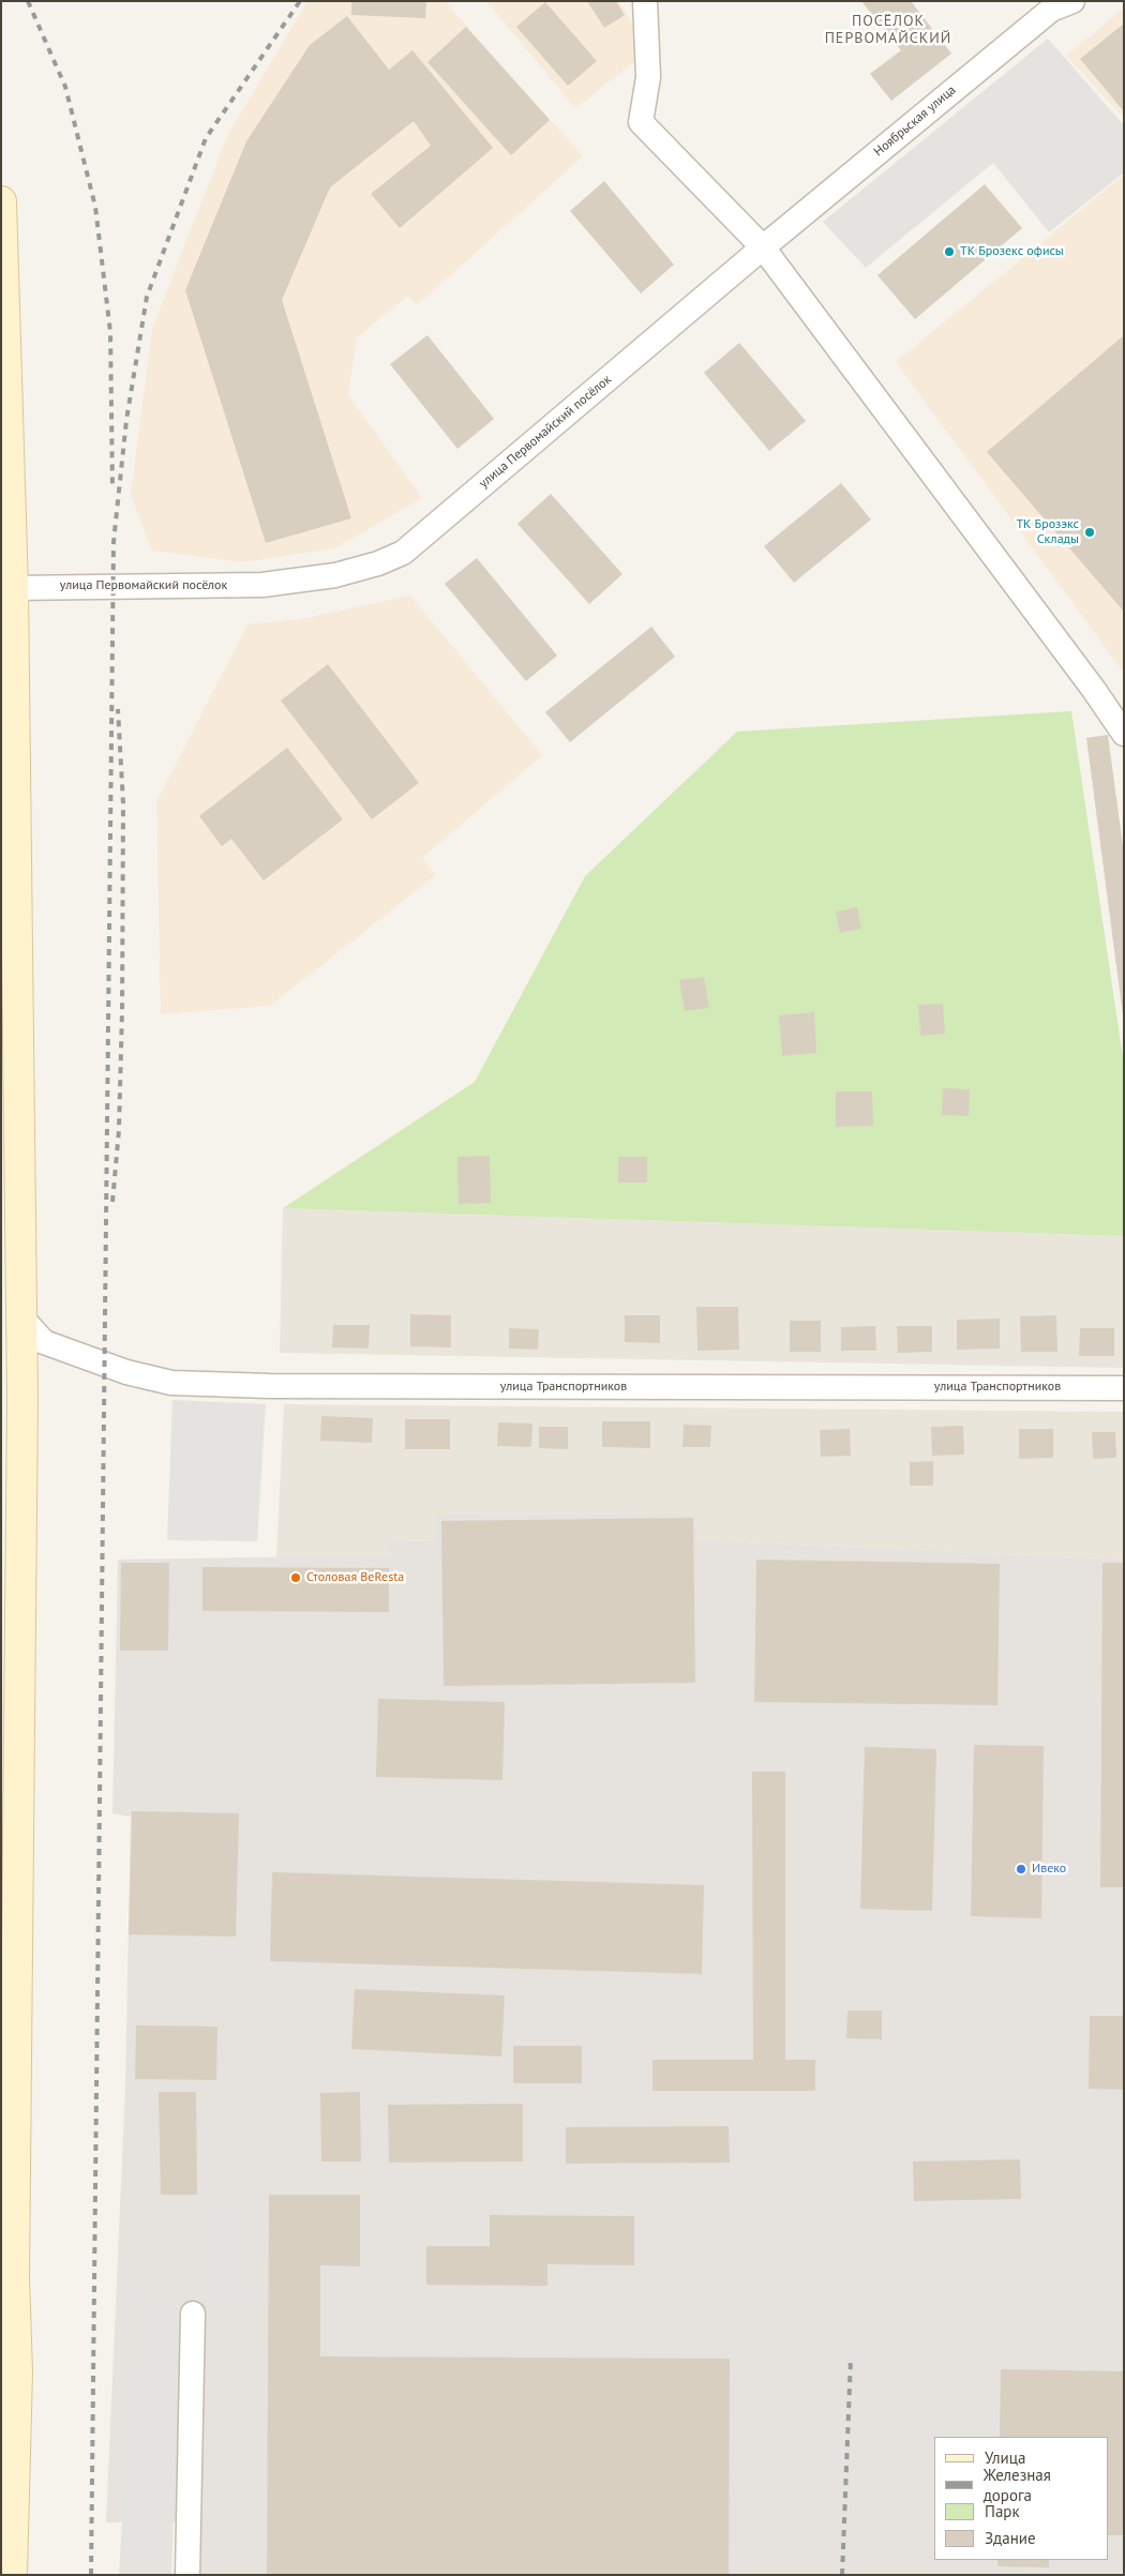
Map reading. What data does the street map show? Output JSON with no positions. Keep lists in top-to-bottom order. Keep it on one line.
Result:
{"streets":{"street":["Ноябрьская улица","улица Первомайский посёлок","улица Транспортников"]},"crossings":[["Ноябрьская улица","улица Первомайский посёлок"]],"districts":["ПОСЁЛОК ПЕРВОМАЙСКИЙ"],"places":["ТК Брозекс офисы","ТК Брозэкс Склады","Столовая BeResta","Ивеко"],"legend":["Улица","Железная дорога","Парк","Здание"]}
